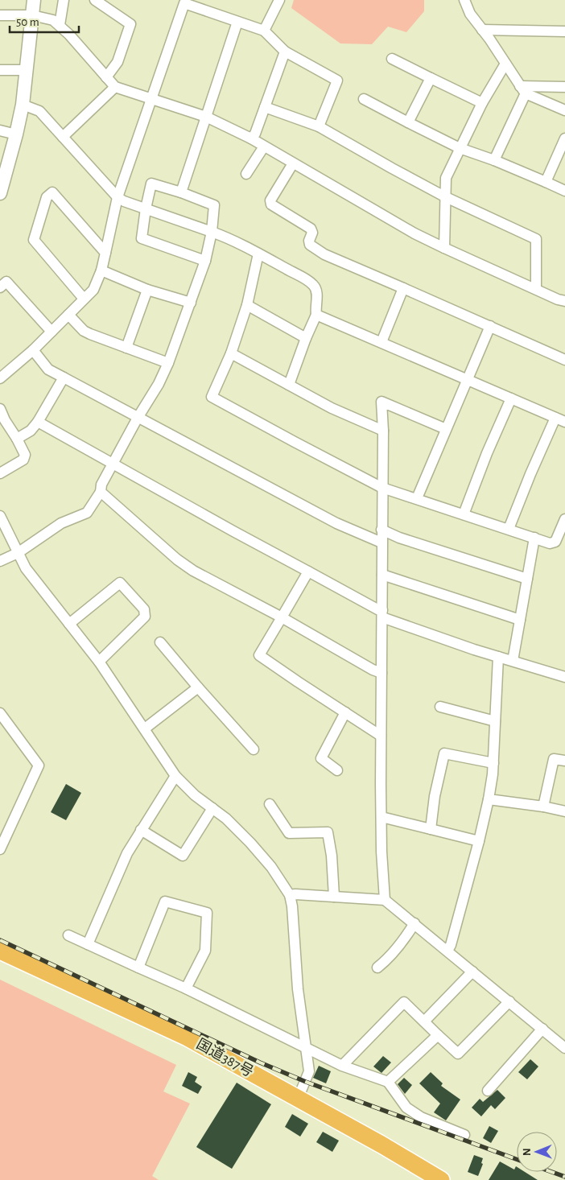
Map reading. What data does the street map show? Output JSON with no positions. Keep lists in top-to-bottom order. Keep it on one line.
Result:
{"streets":{"highway":["国道387号"]},"scale_bar":"50 m","north":"left"}
